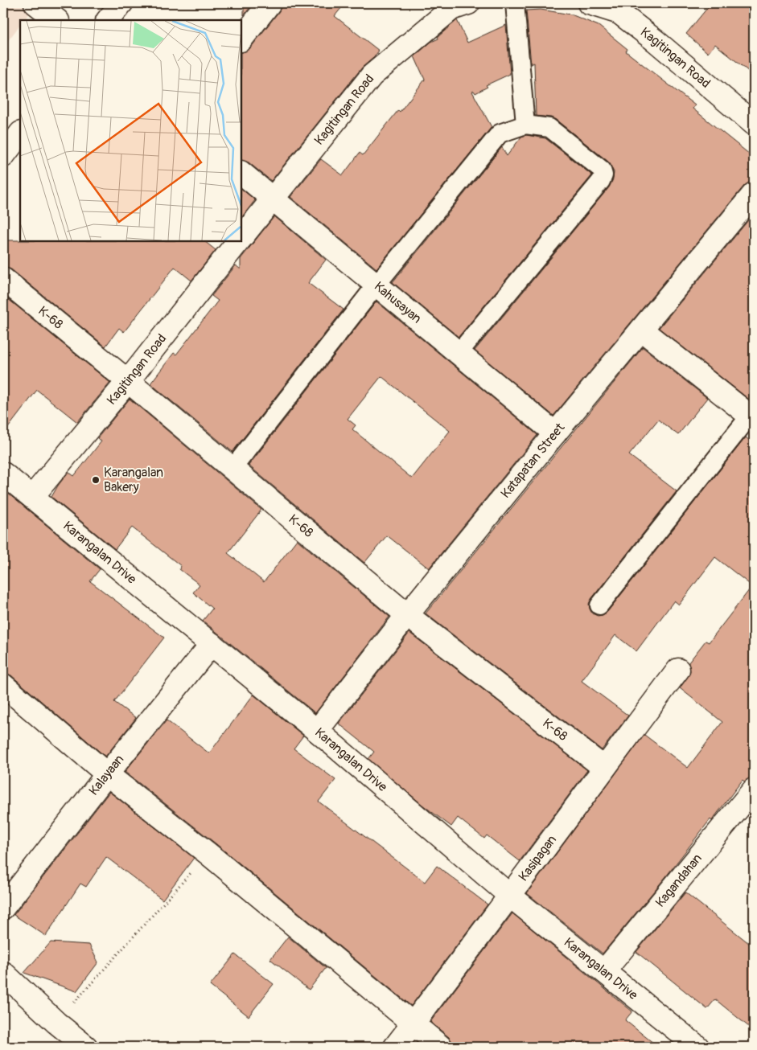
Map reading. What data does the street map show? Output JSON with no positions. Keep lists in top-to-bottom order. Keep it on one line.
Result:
{"streets":{"street":["Kagitingan Road","Kahusayan","K-68","Katapatan Street","Karangalan Drive","Kalayaan","Kasipagan","Kagandahan"]},"crossings":[["Kagitingan Road","Kahusayan"],["Kagitingan Road","K-68"],["Kagitingan Road","Karangalan Drive"],["Kahusayan","Katapatan Street"],["K-68","Katapatan Street"],["K-68","Kasipagan"],["Katapatan Street","Karangalan Drive"],["Karangalan Drive","Kalayaan"],["Karangalan Drive","Kasipagan"],["Karangalan Drive","Kagandahan"]],"places":["Karangalan Bakery"]}
